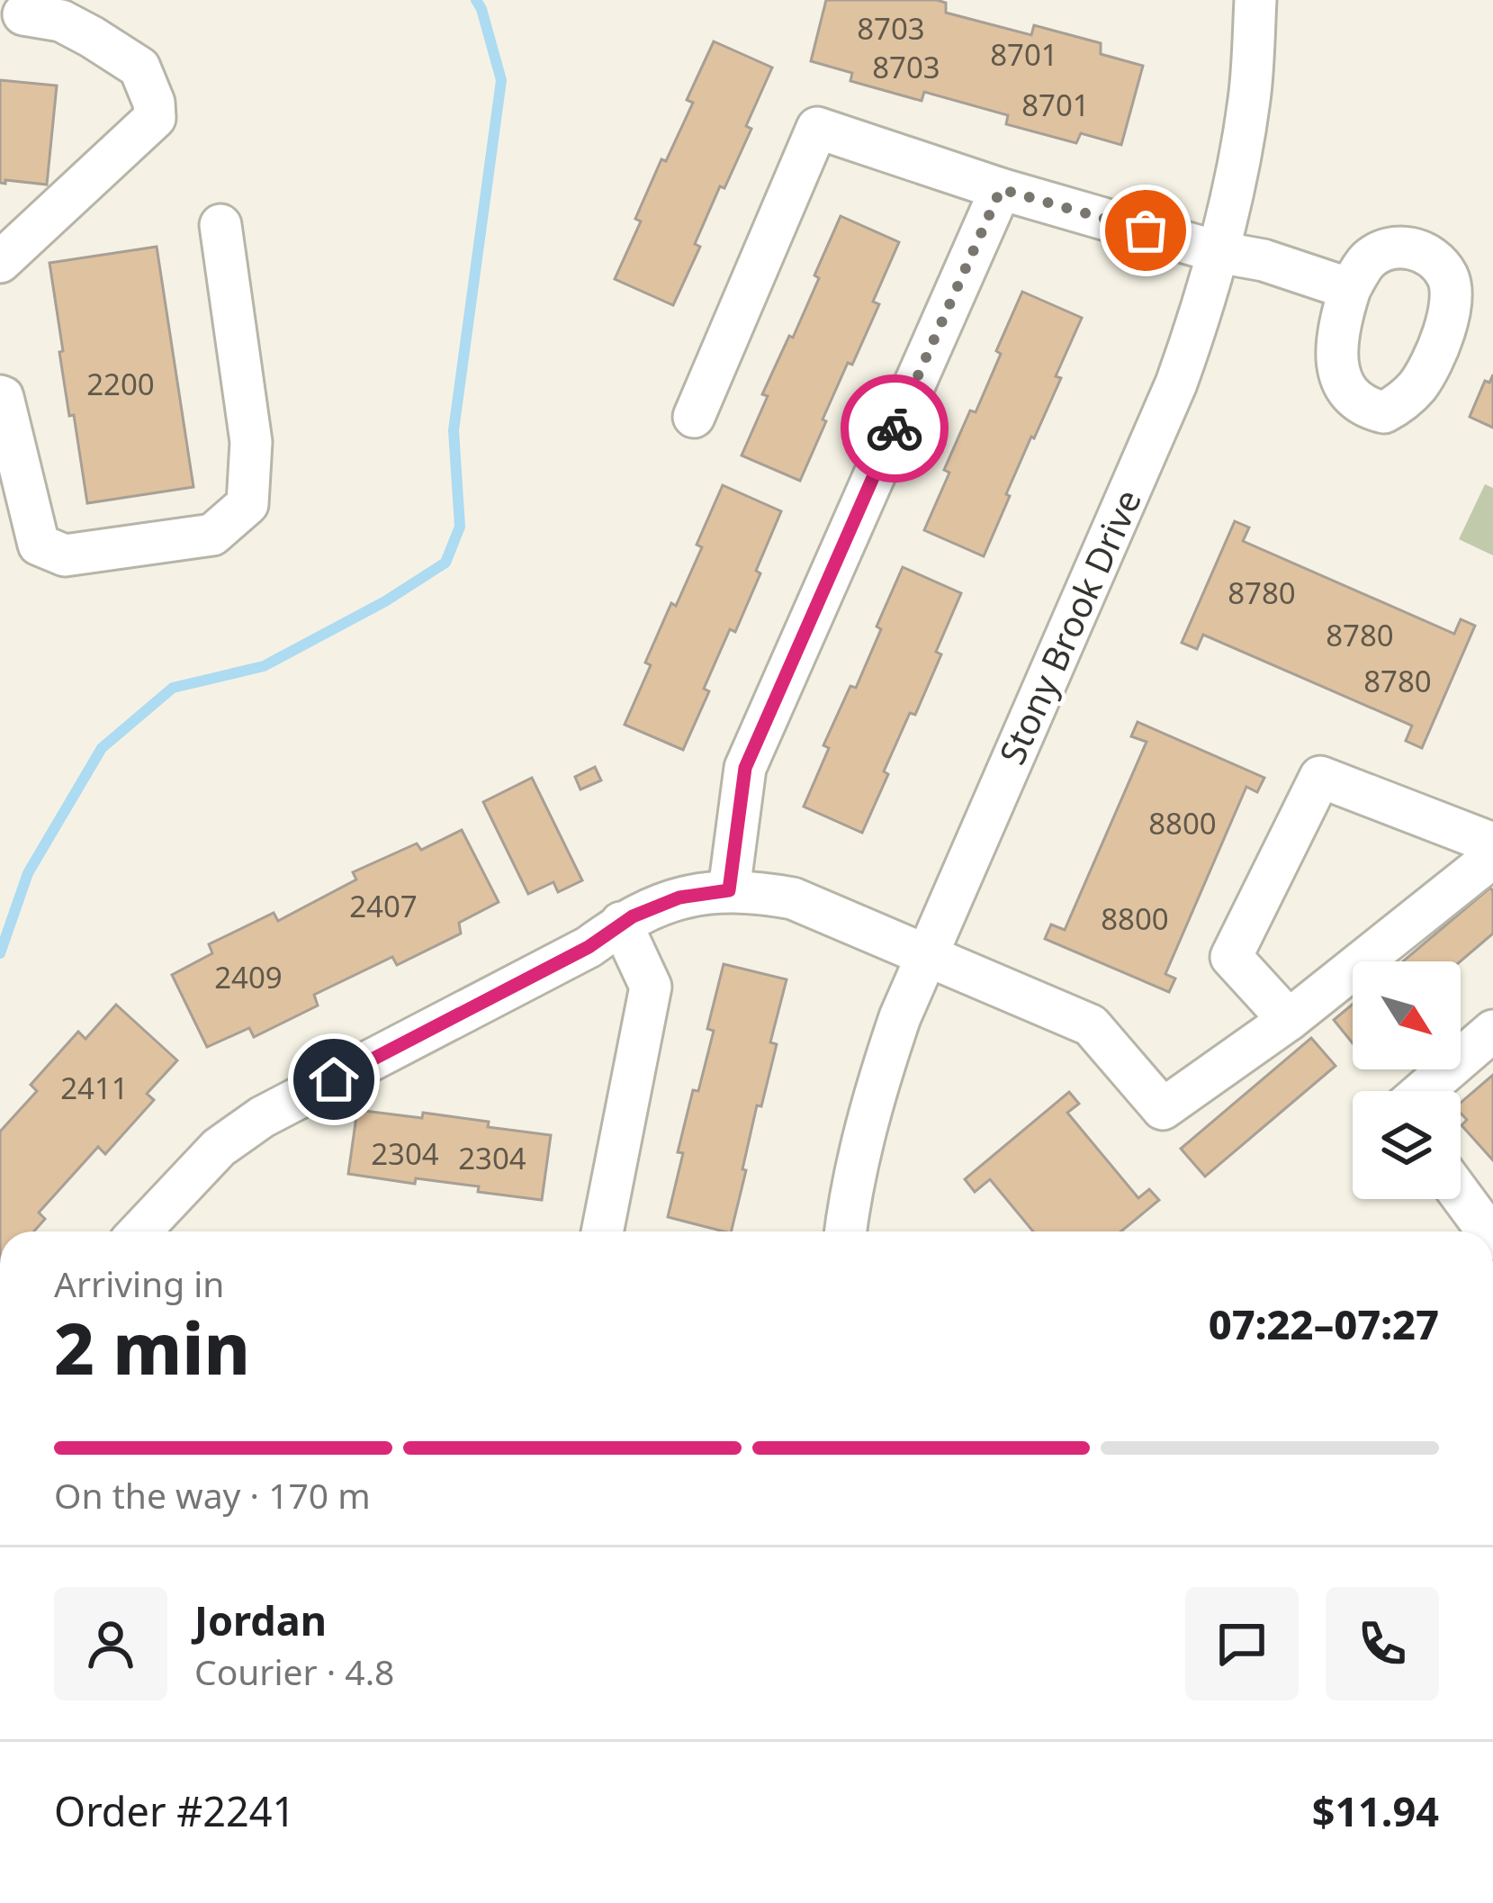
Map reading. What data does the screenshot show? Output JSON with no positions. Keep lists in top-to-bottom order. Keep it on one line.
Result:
{"streets":{"street":["Stony Brook Drive"]},"house_numbers":["8703","8701","8703","8701","2200","8780","8780","8780","8800","2407","8800","2409","2411","2304","2304"],"north":"bottom right","page":{"heading":["2 min","Arriving in","07:22–07:27"],"panel":["Jordan","Courier · 4.8","Order #2241","$11.94"],"bar":"On the way · 170 m"}}
